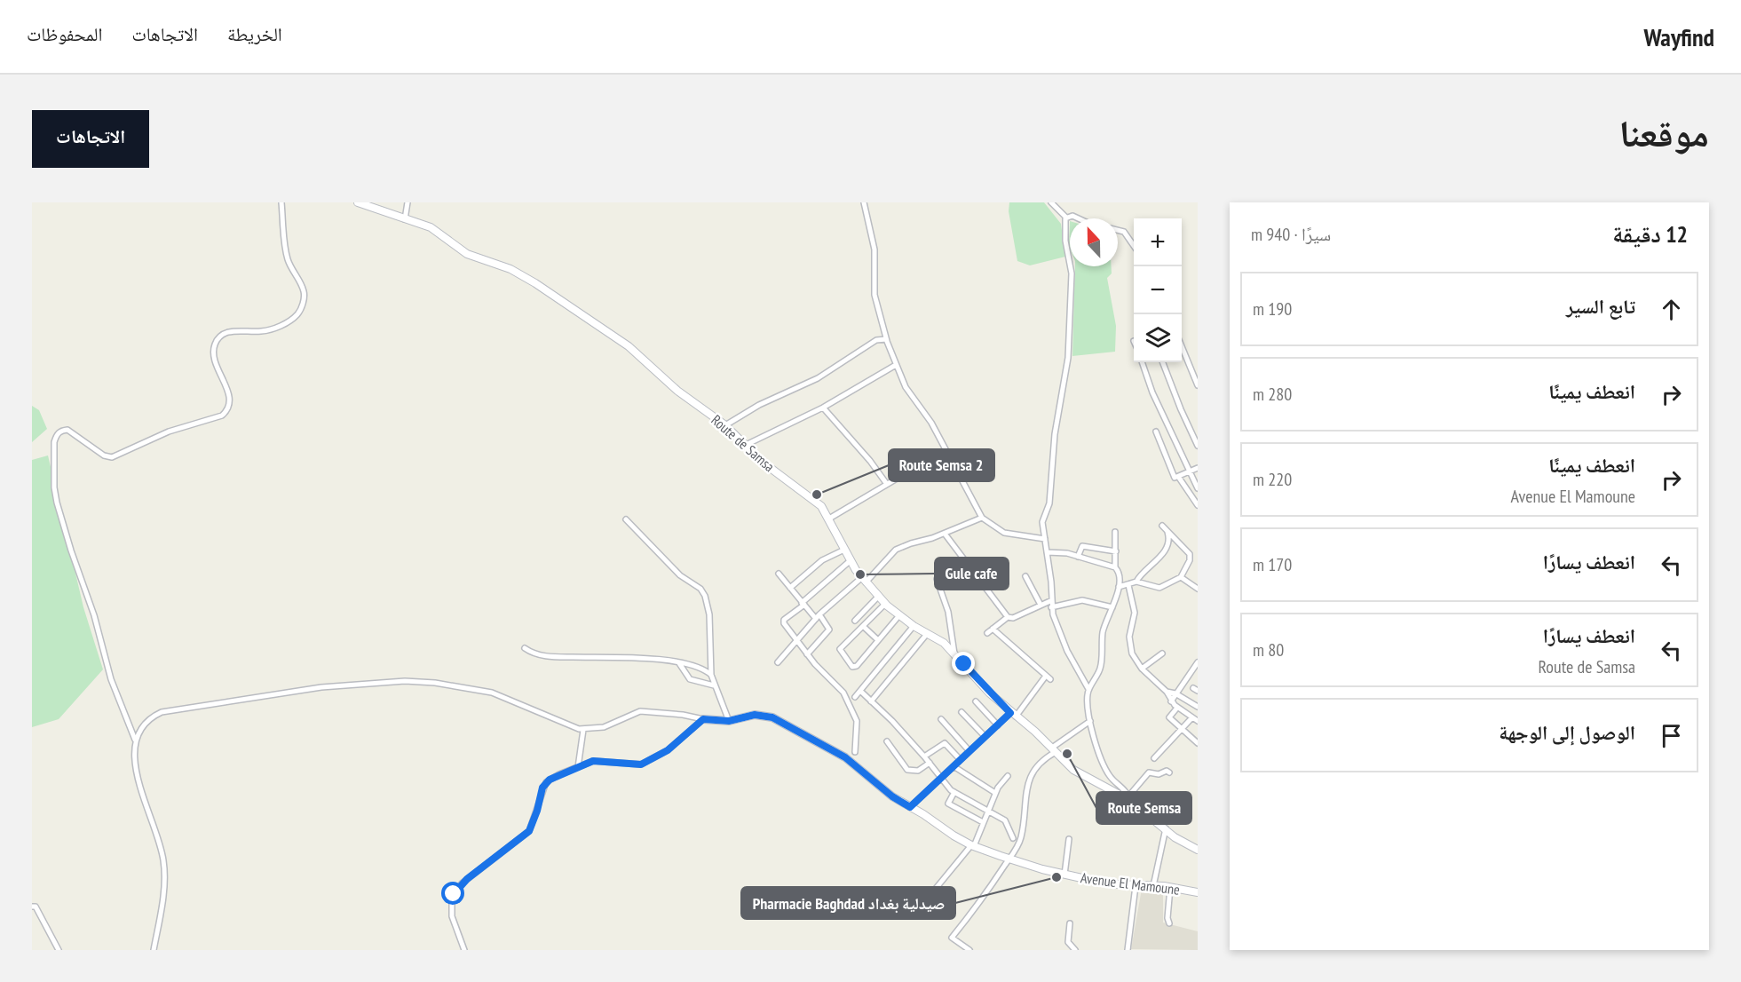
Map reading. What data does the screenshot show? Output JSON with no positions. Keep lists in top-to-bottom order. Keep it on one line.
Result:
{"streets":{"street":["Route de Samsa","Avenue El Mamoune"]},"places":["Route Semsa 2","Gule cafe","Route Semsa","Pharmacie Baghdad صيدلية بغداد"],"north":"top","page":{"header":"Wayfind","nav":["الخريطة","الاتجاهات","المحفوظات"],"title":"موقعنا","buttons":"الاتجاهات","heading":["12 دقيقة","سيرًا · 940 m"],"map_buttons":["+","−"],"list":[["تابع السير","190 m"],["انعطف يمينًا","280 m"],["انعطف يمينًا","Avenue El Mamoune","220 m"],["انعطف يسارًا","170 m"],["انعطف يسارًا","Route de Samsa","80 m"],"الوصول إلى الوجهة"]}}
